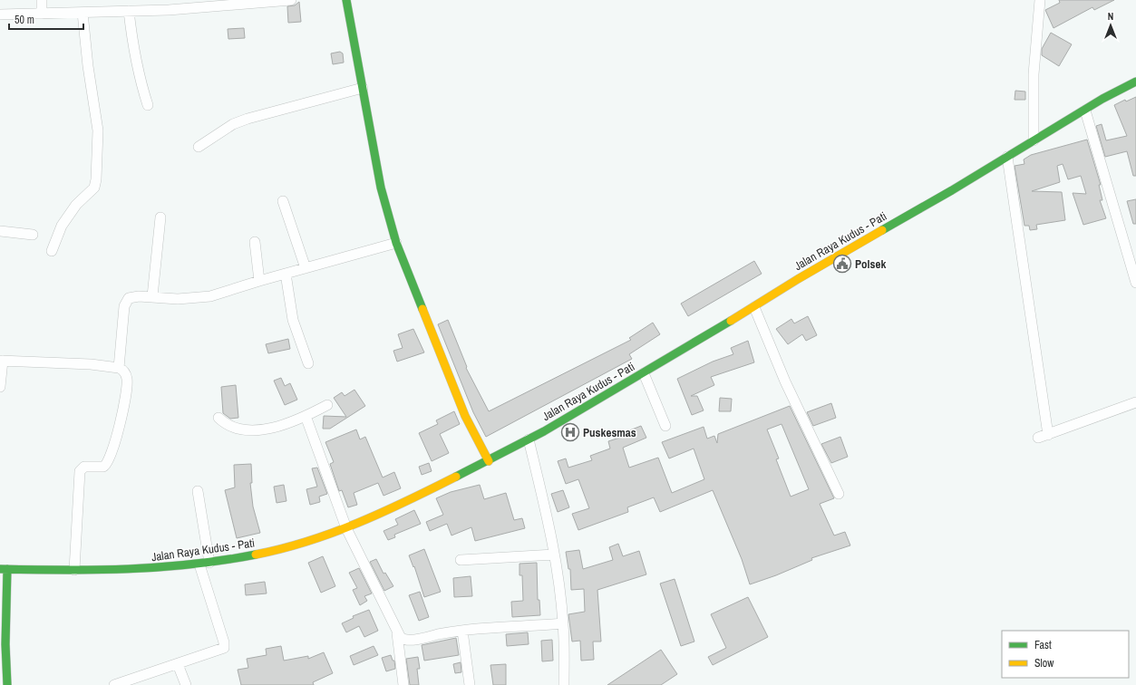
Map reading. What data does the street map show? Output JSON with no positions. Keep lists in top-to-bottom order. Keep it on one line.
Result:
{"streets":{"main road":["Jalan Raya Kudus - Pati"]},"places":{"public building":["Polsek"],"hospital":["Puskesmas"]},"legend":["Fast","Slow"],"scale_bar":"50 m","north":"top"}
